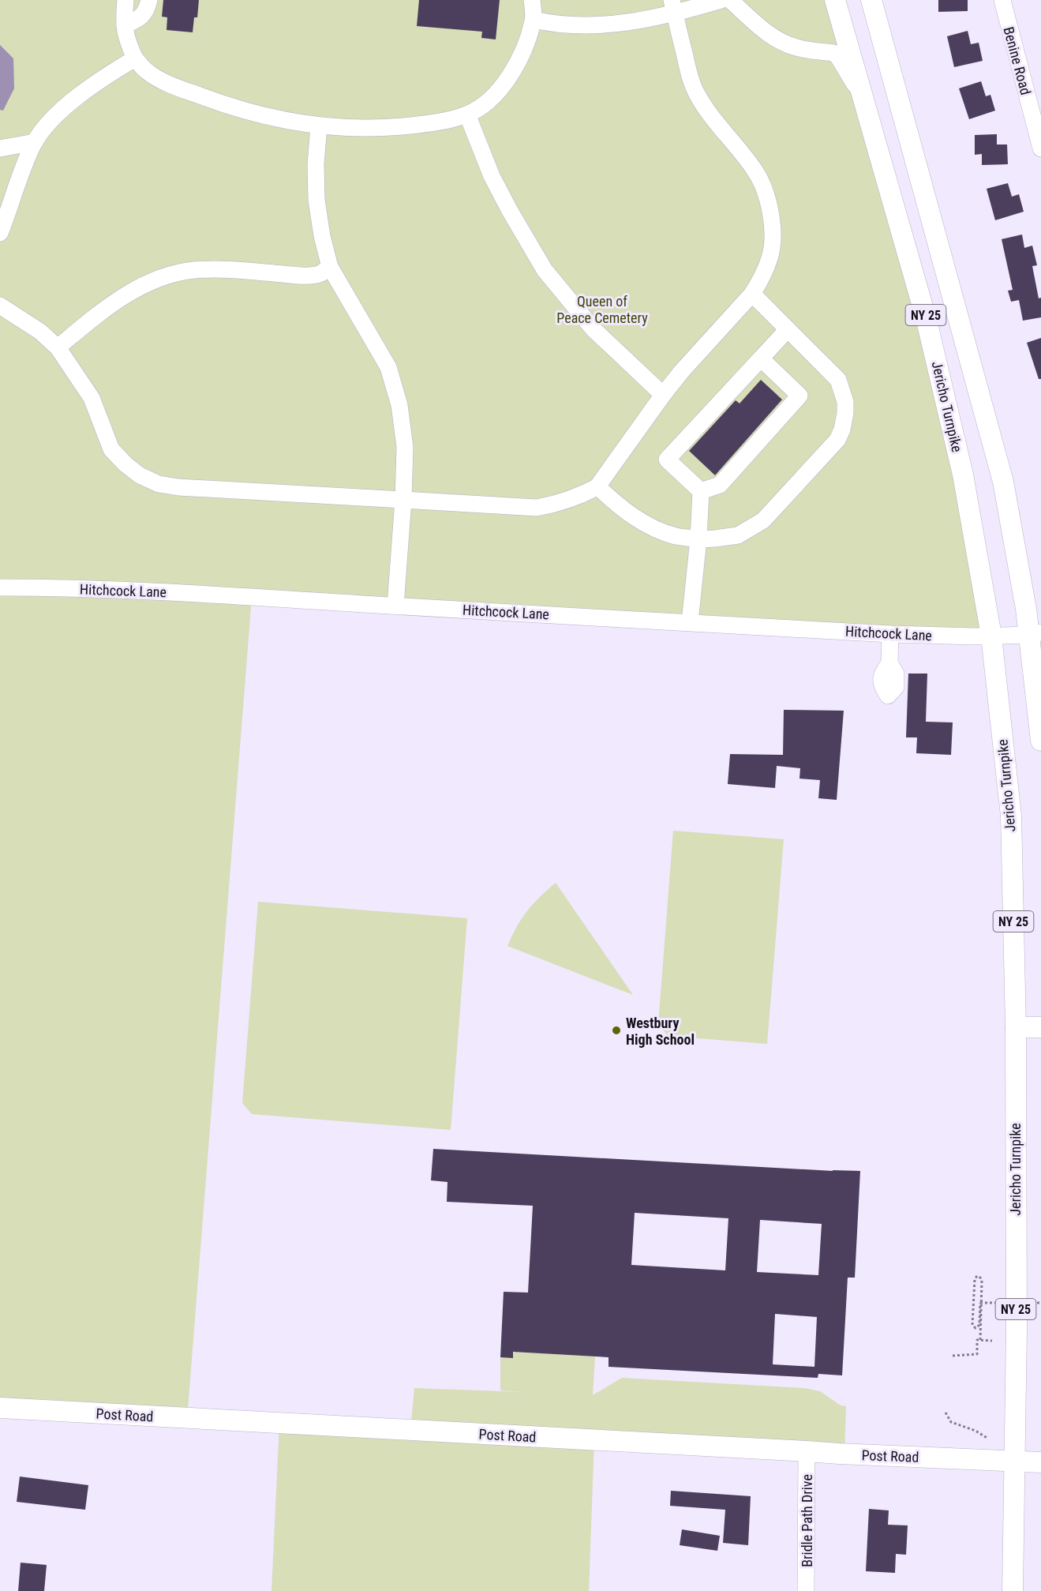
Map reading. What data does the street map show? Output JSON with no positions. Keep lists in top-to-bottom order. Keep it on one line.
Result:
{"streets":{"main road":["NY 25","Jericho Turnpike","Post Road"],"street":["Benine Road","Hitchcock Lane","Bridle Path Drive"]},"crossings":[["NY 25","Hitchcock Lane"],["Jericho Turnpike","Hitchcock Lane"],["Jericho Turnpike","Post Road"],["Post Road","Bridle Path Drive"]],"parks":["Queen of Peace Cemetery"],"places":["Westbury High School"]}
